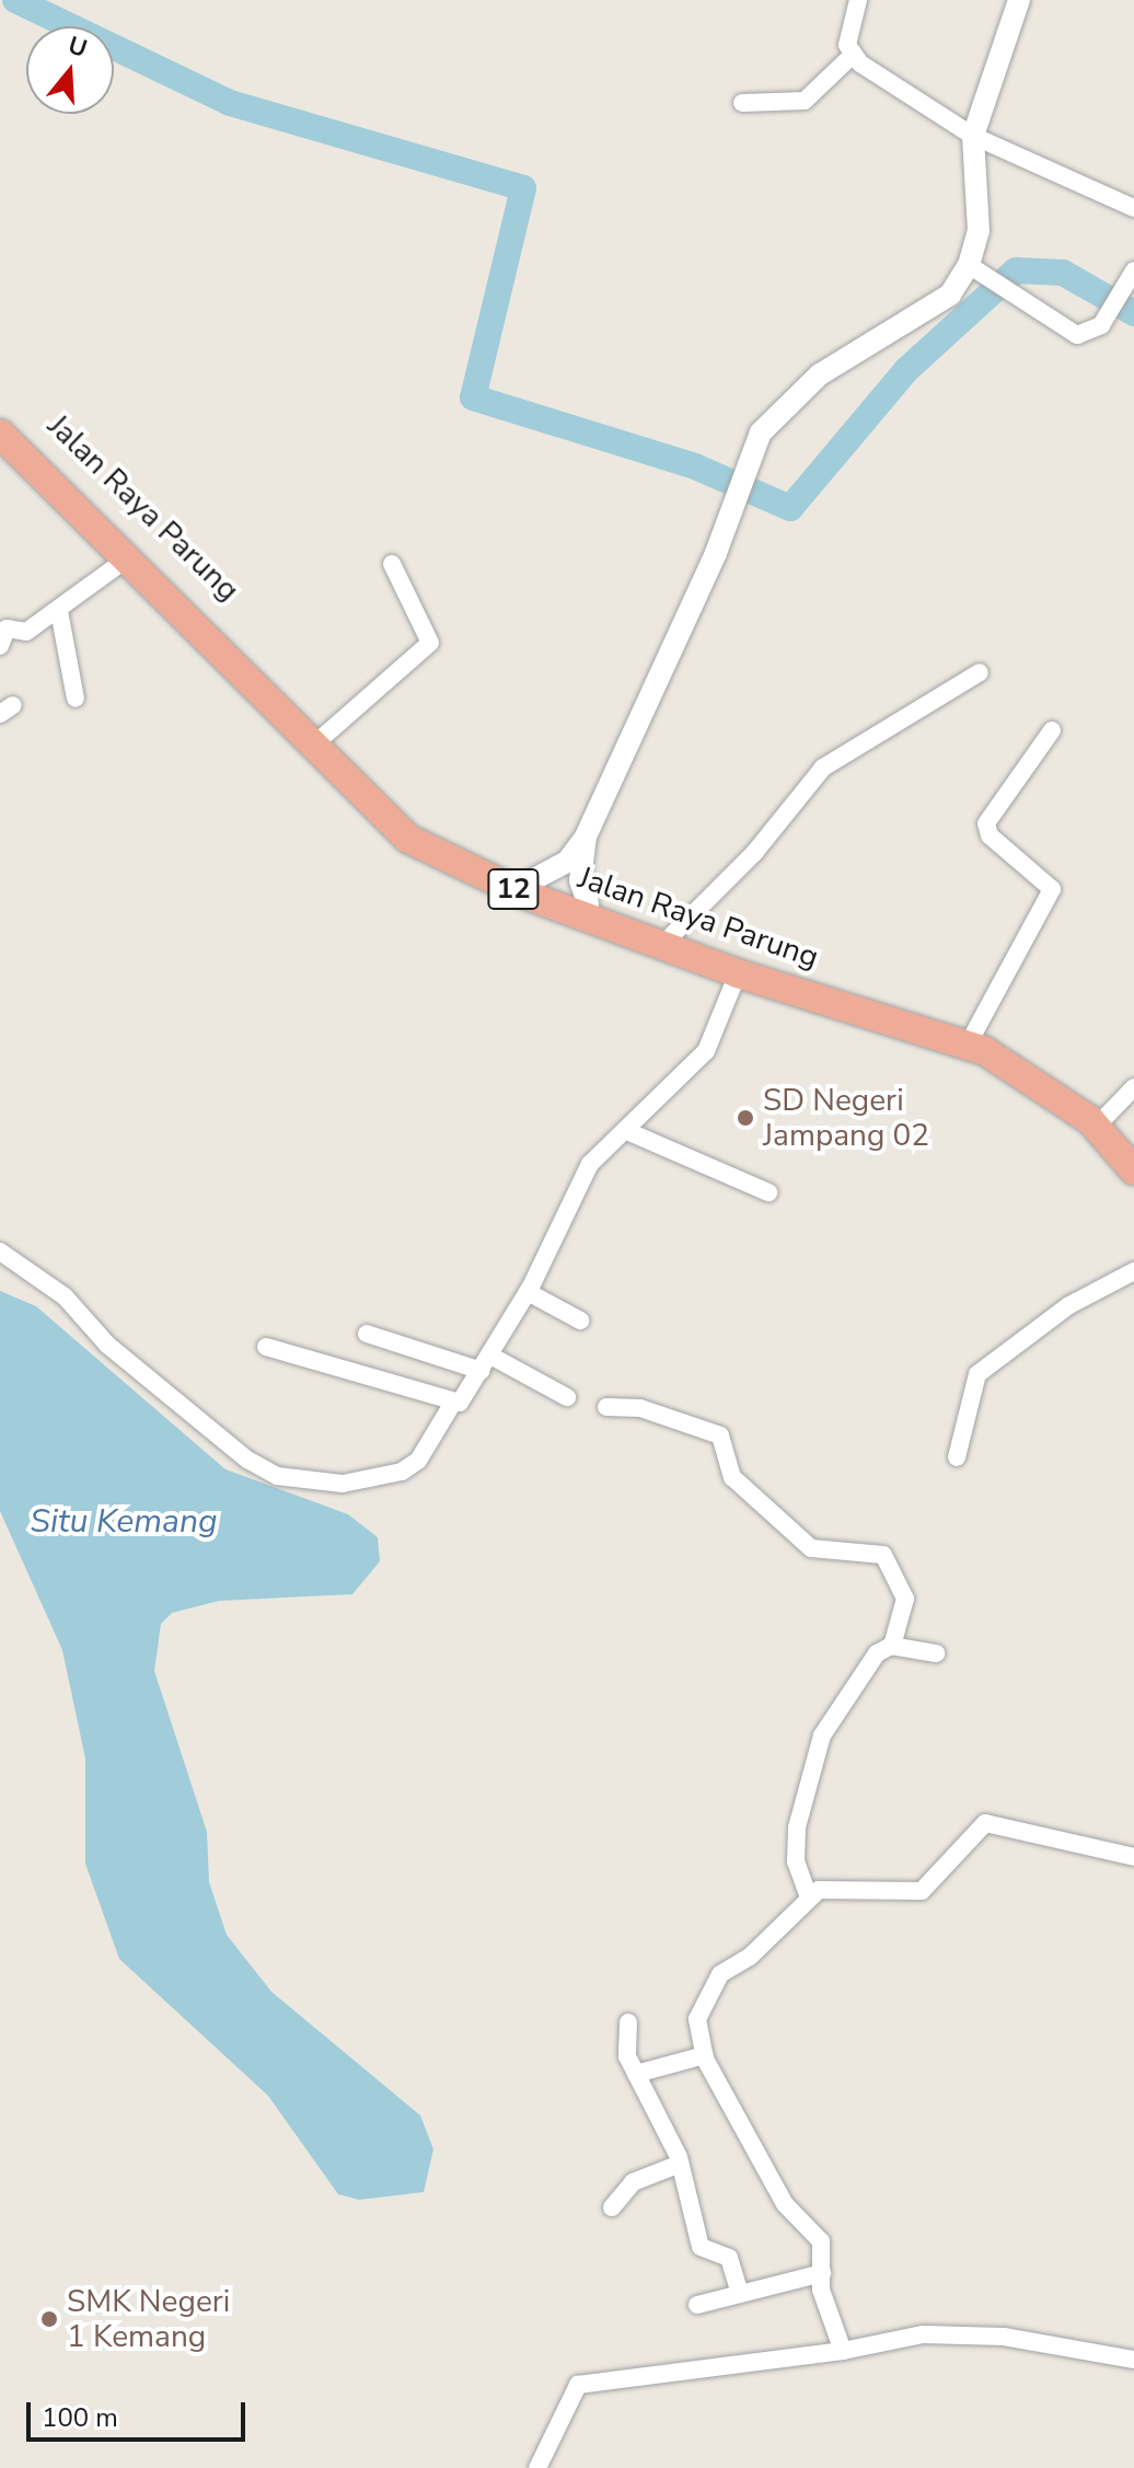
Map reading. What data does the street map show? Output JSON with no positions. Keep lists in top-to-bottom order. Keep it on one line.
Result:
{"streets":{"highway":["Jalan Raya Parung","12"]},"water":["Situ Kemang"],"places":["SD Negeri Jampang 02","SMK Negeri 1 Kemang"],"scale_bar":"100 m","north":"top"}
